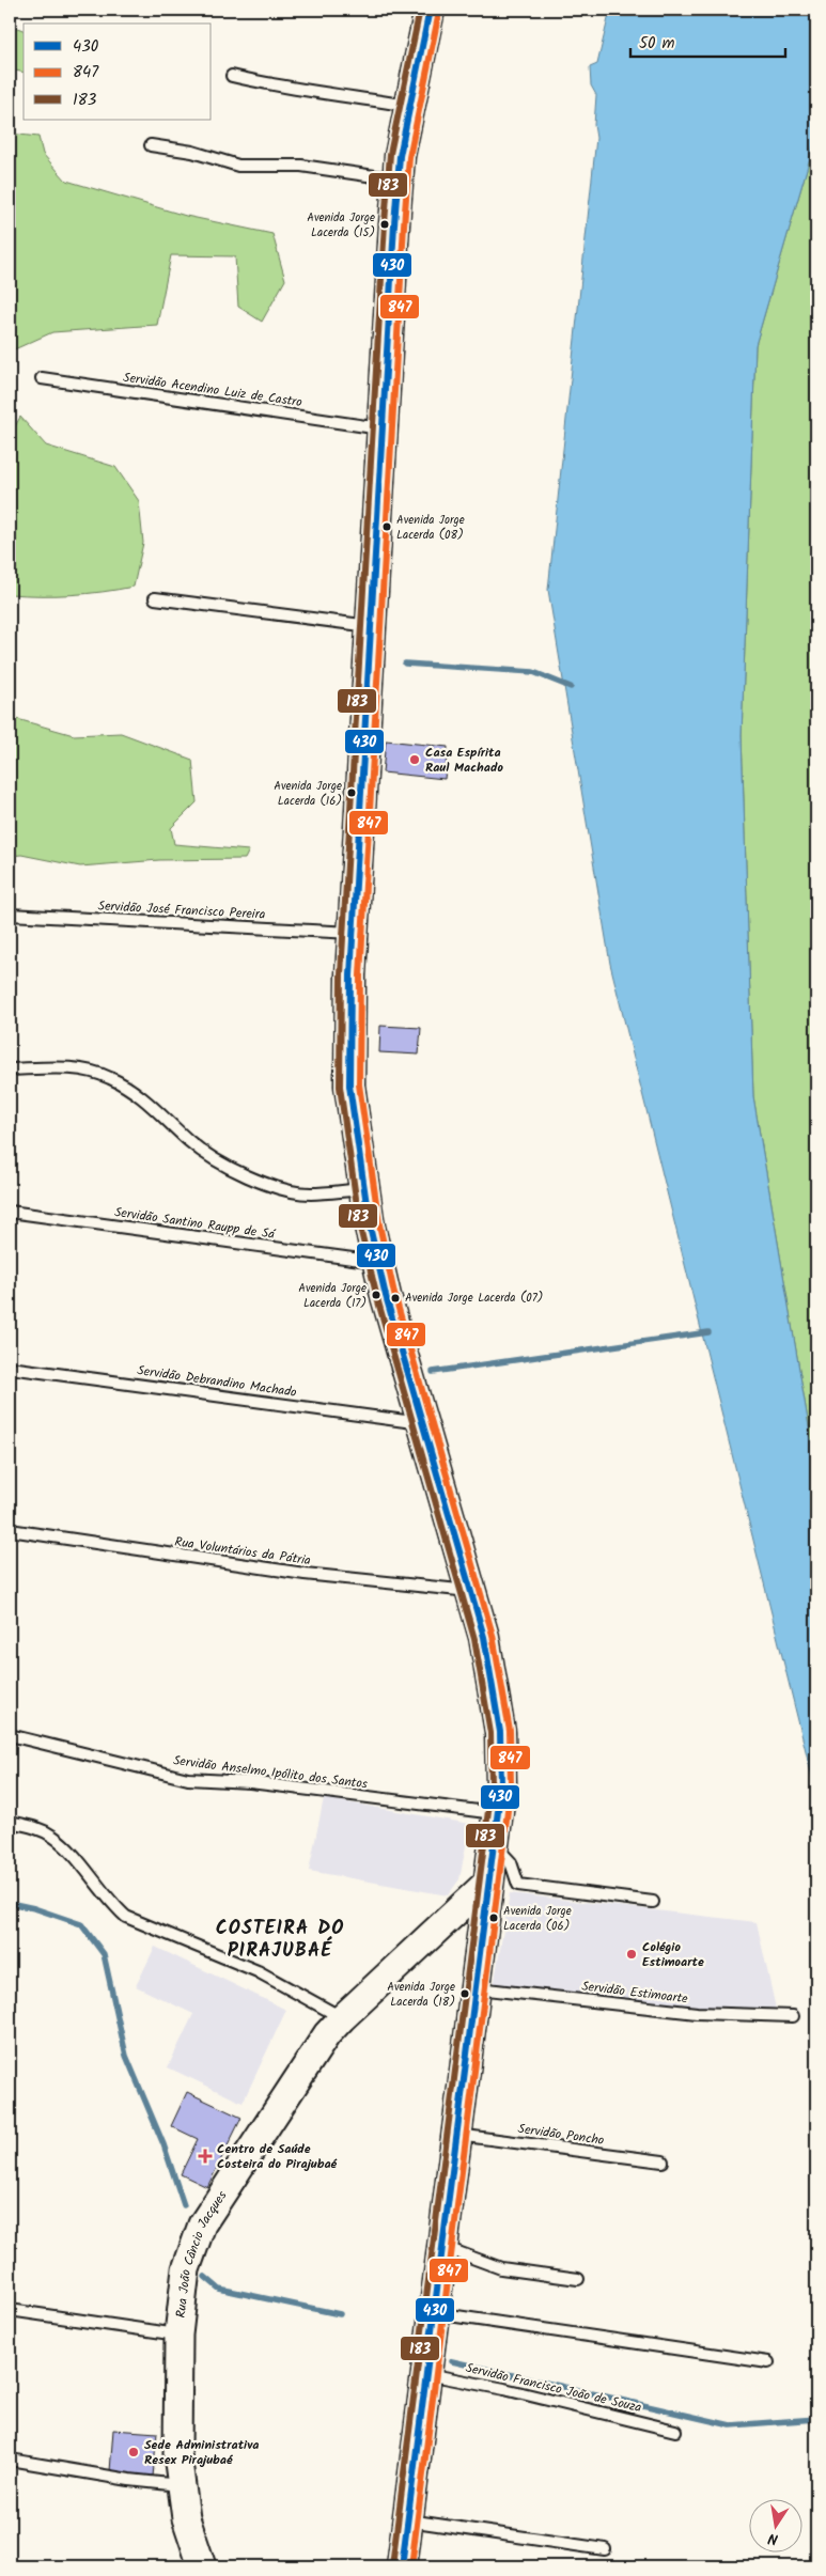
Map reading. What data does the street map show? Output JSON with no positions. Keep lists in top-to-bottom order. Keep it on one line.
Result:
{"streets":{"street":["Rua João Câncio Jacques"],"lane":["Servidão Acendino Luiz de Castro","Servidão José Francisco Pereira","Servidão Santino Raupp de Sá","Servidão Debrandino Machado","Rua Voluntários da Pátria","Servidão Anselmo Ipólito dos Santos","Servidão Estimoarte","Servidão Poncho","Servidão Francisco João de Souza"]},"districts":["COSTEIRA DO PIRAJUBAÉ"],"places":{"other":["Avenida Jorge Lacerda (15)","Avenida Jorge Lacerda (08)","Casa Espírita Raul Machado","Avenida Jorge Lacerda (16)","Avenida Jorge Lacerda (17)","Avenida Jorge Lacerda (07)","Avenida Jorge Lacerda (06)","Colégio Estimoarte","Avenida Jorge Lacerda (18)","Sede Administrativa Resex Pirajubaé"],"health":["Centro de Saúde Costeira do Pirajubaé"]},"lines":["transit line 430","transit line 183","transit line 847"],"legend":["430","847","183"],"scale_bar":"50 m","north":"bottom"}
